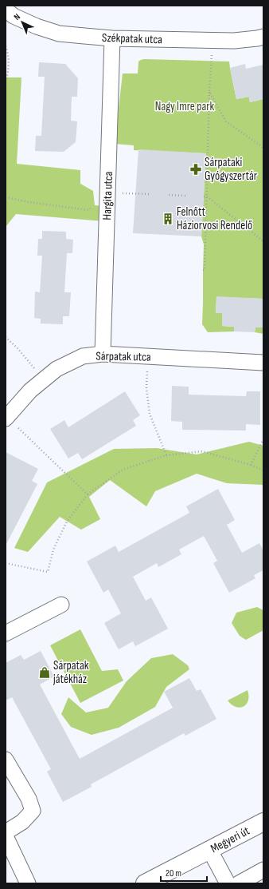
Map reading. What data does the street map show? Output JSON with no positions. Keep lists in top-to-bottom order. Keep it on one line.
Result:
{"streets":{"main road":["Megyeri út"],"street":["Székpatak utca","Hargita utca","Sárpatak utca"]},"crossings":[["Székpatak utca","Hargita utca"],["Hargita utca","Sárpatak utca"]],"parks":["Nagy Imre park"],"places":{"pharmacy":["Sárpataki Gyógyszertár"],"building":["Felnőtt Háziorvosi Rendelő"],"shop":["Sárpatak játékház"]},"scale_bar":"20 m","north":"top left"}
